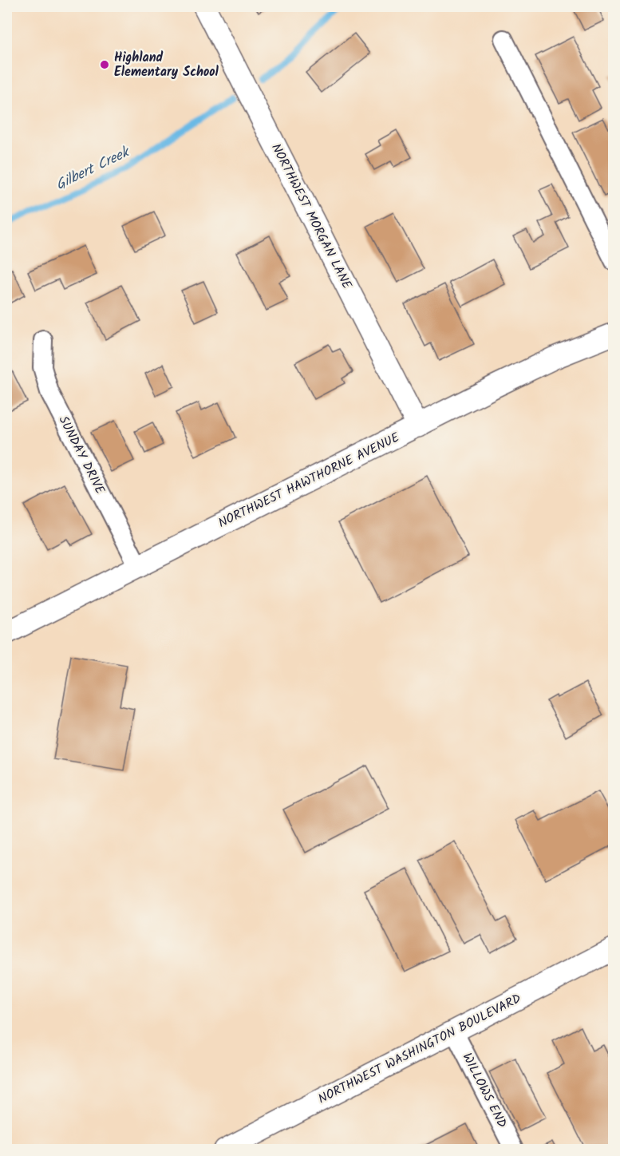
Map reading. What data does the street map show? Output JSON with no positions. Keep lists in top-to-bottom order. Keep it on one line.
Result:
{"streets":{"street":["NORTHWEST MORGAN LANE","SUNDAY DRIVE","NORTHWEST HAWTHORNE AVENUE","NORTHWEST WASHINGTON BOULEVARD","WILLOWS END"]},"crossings":[["NORTHWEST MORGAN LANE","NORTHWEST HAWTHORNE AVENUE"],["SUNDAY DRIVE","NORTHWEST HAWTHORNE AVENUE"],["NORTHWEST WASHINGTON BOULEVARD","WILLOWS END"]],"water":["Gilbert Creek"],"places":["Highland Elementary School"]}
